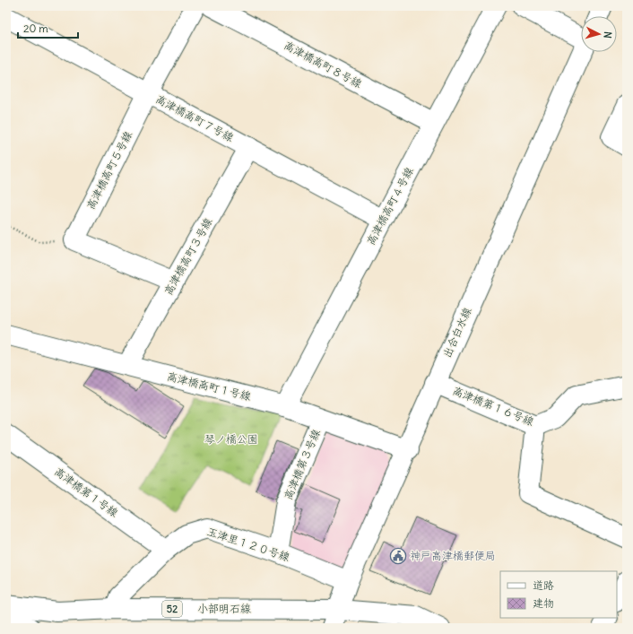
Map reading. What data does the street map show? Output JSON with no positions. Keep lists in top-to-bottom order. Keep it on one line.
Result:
{"streets":{"street":["高津橋高町８号線","高津橋高町７号線","高津橋高町５号線","高津橋高町４号線","高津橋高町３号線","出合白水線","高津橋高町１号線","高津橋第１６号線","高津橋第３号線","高津橋第１号線","玉津里１２０号線","52","小部明石線"]},"crossings":[["高津橋高町８号線","高津橋高町４号線"],["高津橋高町７号線","高津橋高町５号線"],["高津橋高町７号線","高津橋高町４号線"],["高津橋高町７号線","高津橋高町３号線"],["高津橋高町４号線","高津橋高町１号線"],["高津橋高町３号線","高津橋高町１号線"],["出合白水線","高津橋高町１号線"],["出合白水線","高津橋第１６号線"],["出合白水線","玉津里１２０号線"],["出合白水線","小部明石線"],["高津橋高町１号線","高津橋第３号線"],["高津橋第３号線","玉津里１２０号線"],["高津橋第１号線","玉津里１２０号線"],["玉津里１２０号線","小部明石線"]],"parks":["琴ノ橋公園"],"places":{"public building":["神戸高津橋郵便局"]},"legend":["道路","建物"],"scale_bar":"20 m","north":"right"}
